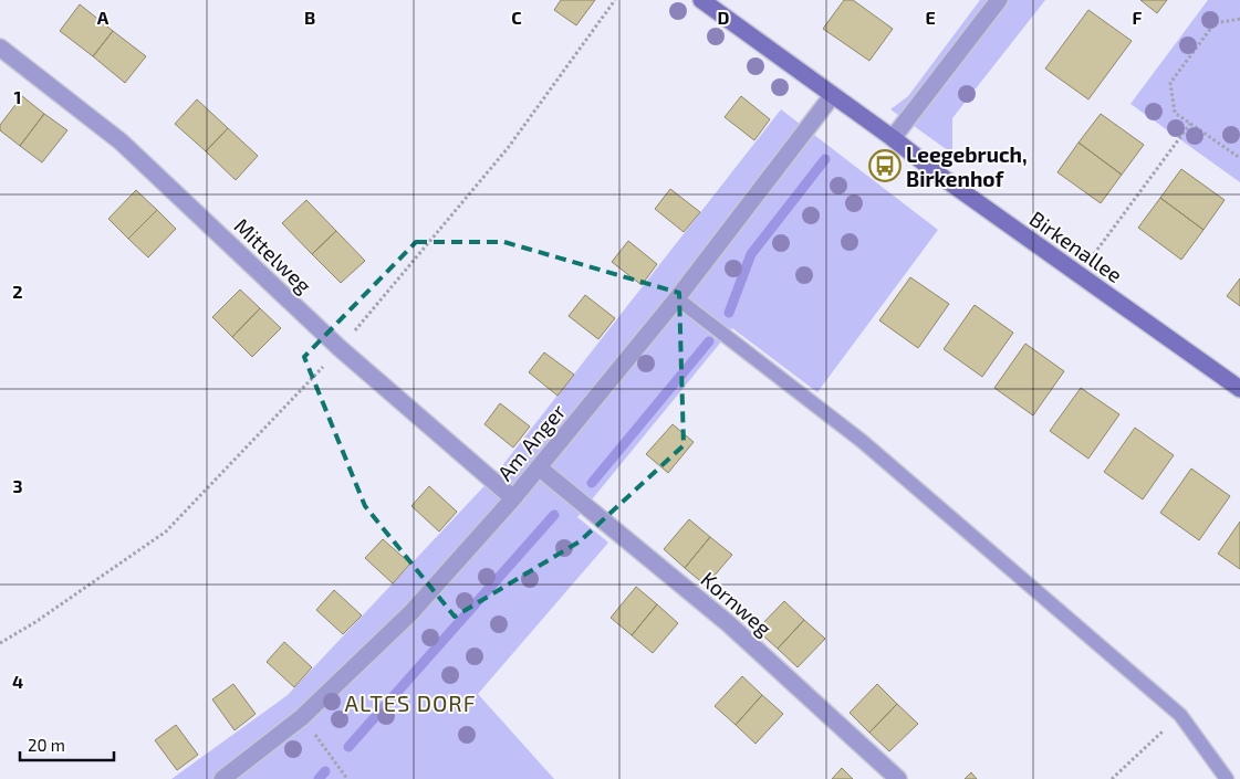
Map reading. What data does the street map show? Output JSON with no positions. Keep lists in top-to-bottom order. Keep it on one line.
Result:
{"streets":{"street":["Birkenallee","Mittelweg","Am Anger","Kornweg"]},"crossings":[["Birkenallee","Am Anger"],["Mittelweg","Am Anger"],["Am Anger","Kornweg"]],"districts":["ALTES DORF"],"places":{"bus stop":["Leegebruch, Birkenhof"]},"scale_bar":"20 m","grid":{"columns":["A","B","C","D","E","F"],"rows":["1","2","3","4"]}}
